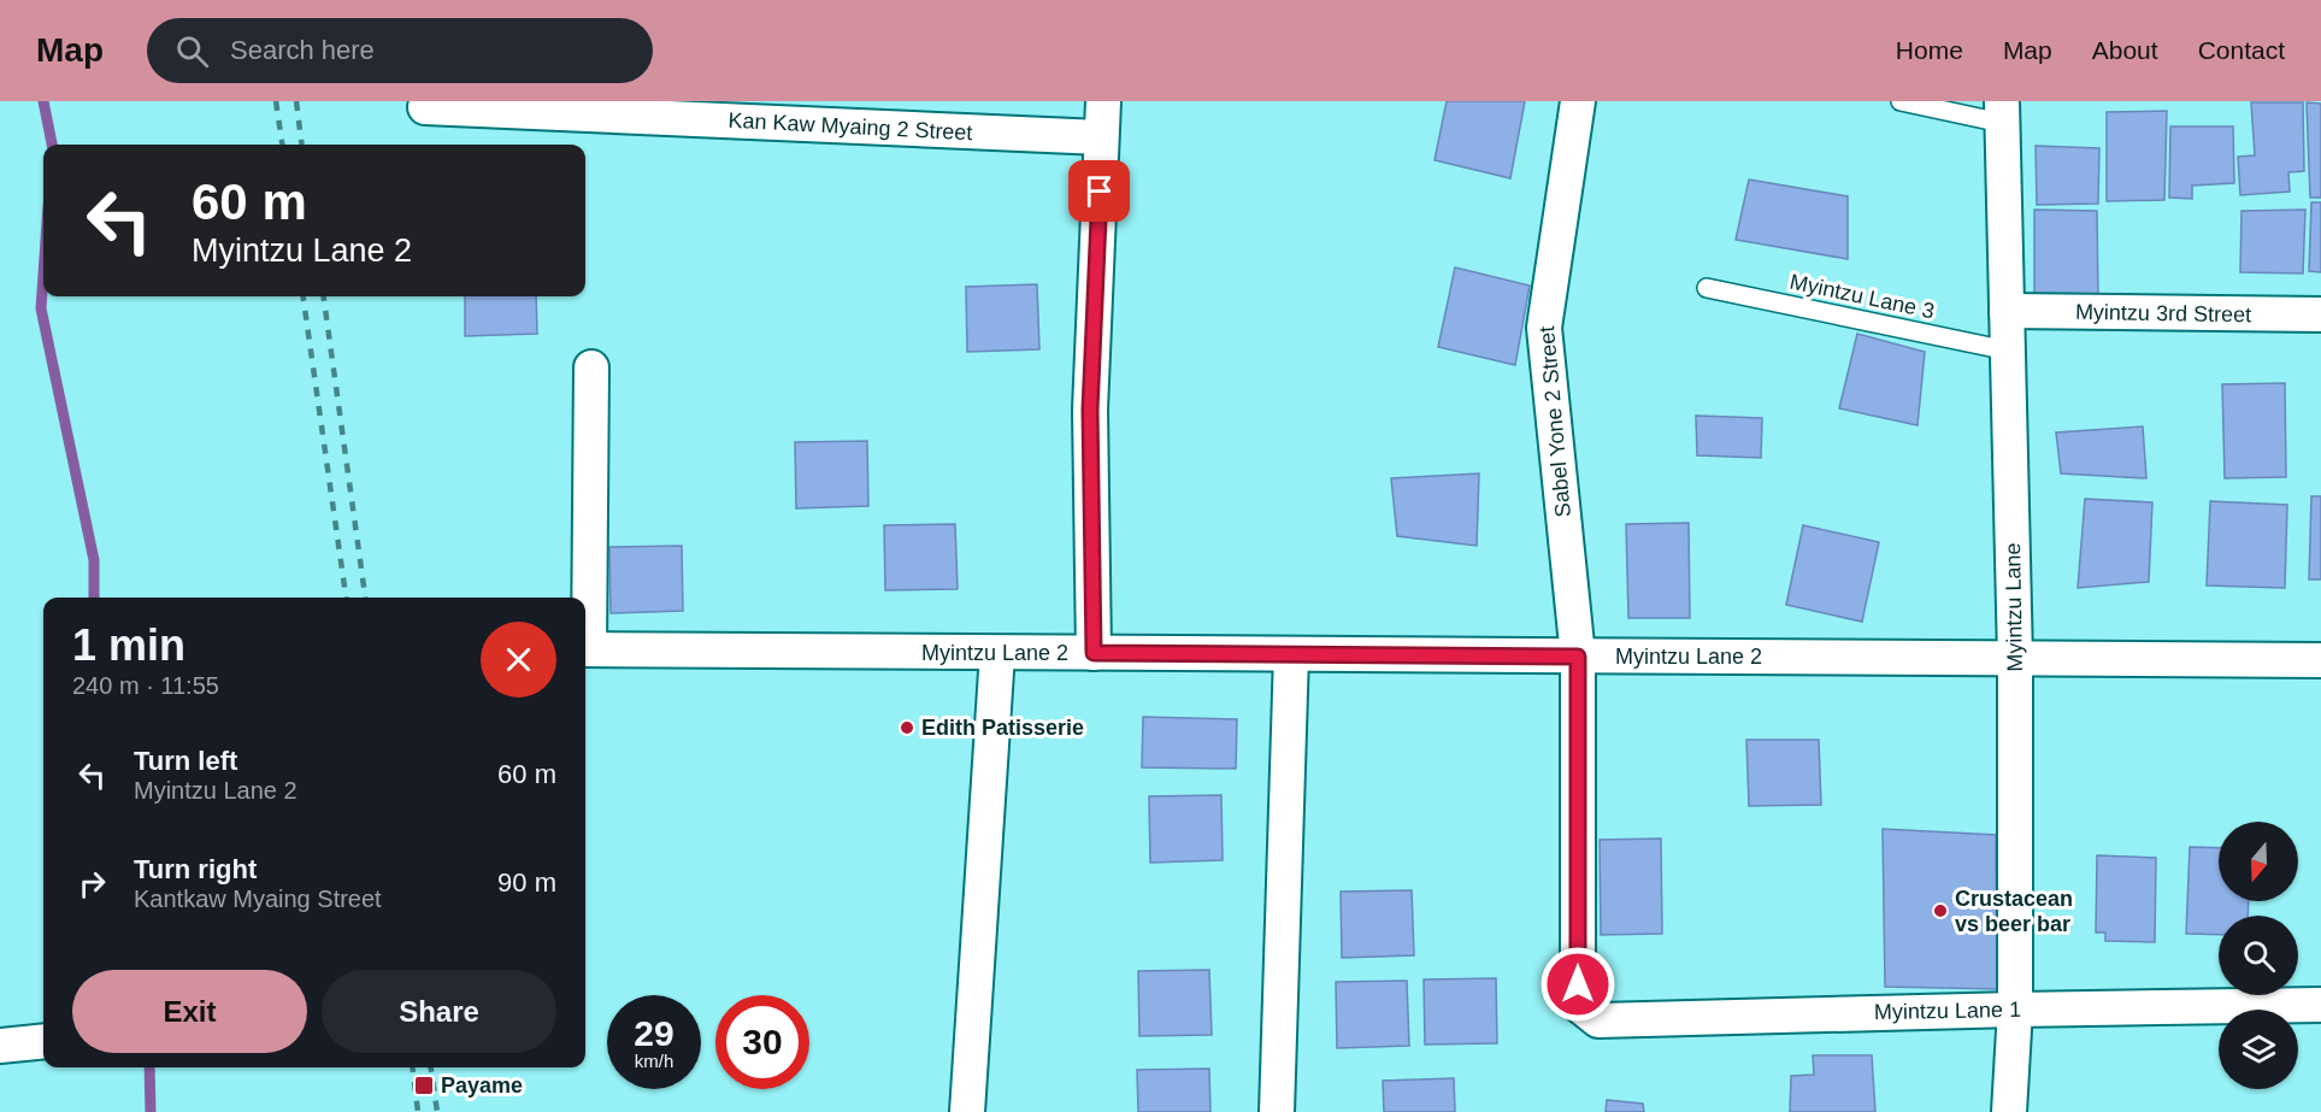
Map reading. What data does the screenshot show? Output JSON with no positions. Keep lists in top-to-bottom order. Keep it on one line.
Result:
{"streets":{"street":["Kan Kaw Myaing 2 Street","Myintzu 3rd Street","Sabel Yone 2 Street","Myintzu Lane","Myintzu Lane 2","Myintzu Lane 1"],"lane":["Myintzu Lane 3"]},"crossings":[["Myintzu Lane 3","Myintzu Lane"],["Myintzu 3rd Street","Myintzu Lane"],["Sabel Yone 2 Street","Myintzu Lane 2"],["Sabel Yone 2 Street","Myintzu Lane 1"],["Myintzu Lane","Myintzu Lane 2"],["Myintzu Lane","Myintzu Lane 1"]],"places":{"other":["Edith Patisserie","Crustacean vs beer bar"],"transit":["Payame"]},"north":"bottom","page":{"header":"Map","search":"Search here","nav":["Home","Map","About","Contact"],"turn":["60 m","Myintzu Lane 2"],"heading":["1 min","240 m · 11:55"],"list":[{"name":"Turn left","note":"Myintzu Lane 2","value":"60 m"},{"name":"Turn right","note":"Kantkaw Myaing Street","value":"90 m"}],"buttons":["Exit","Share"],"speed":"29 km/h","limit":"30"}}
